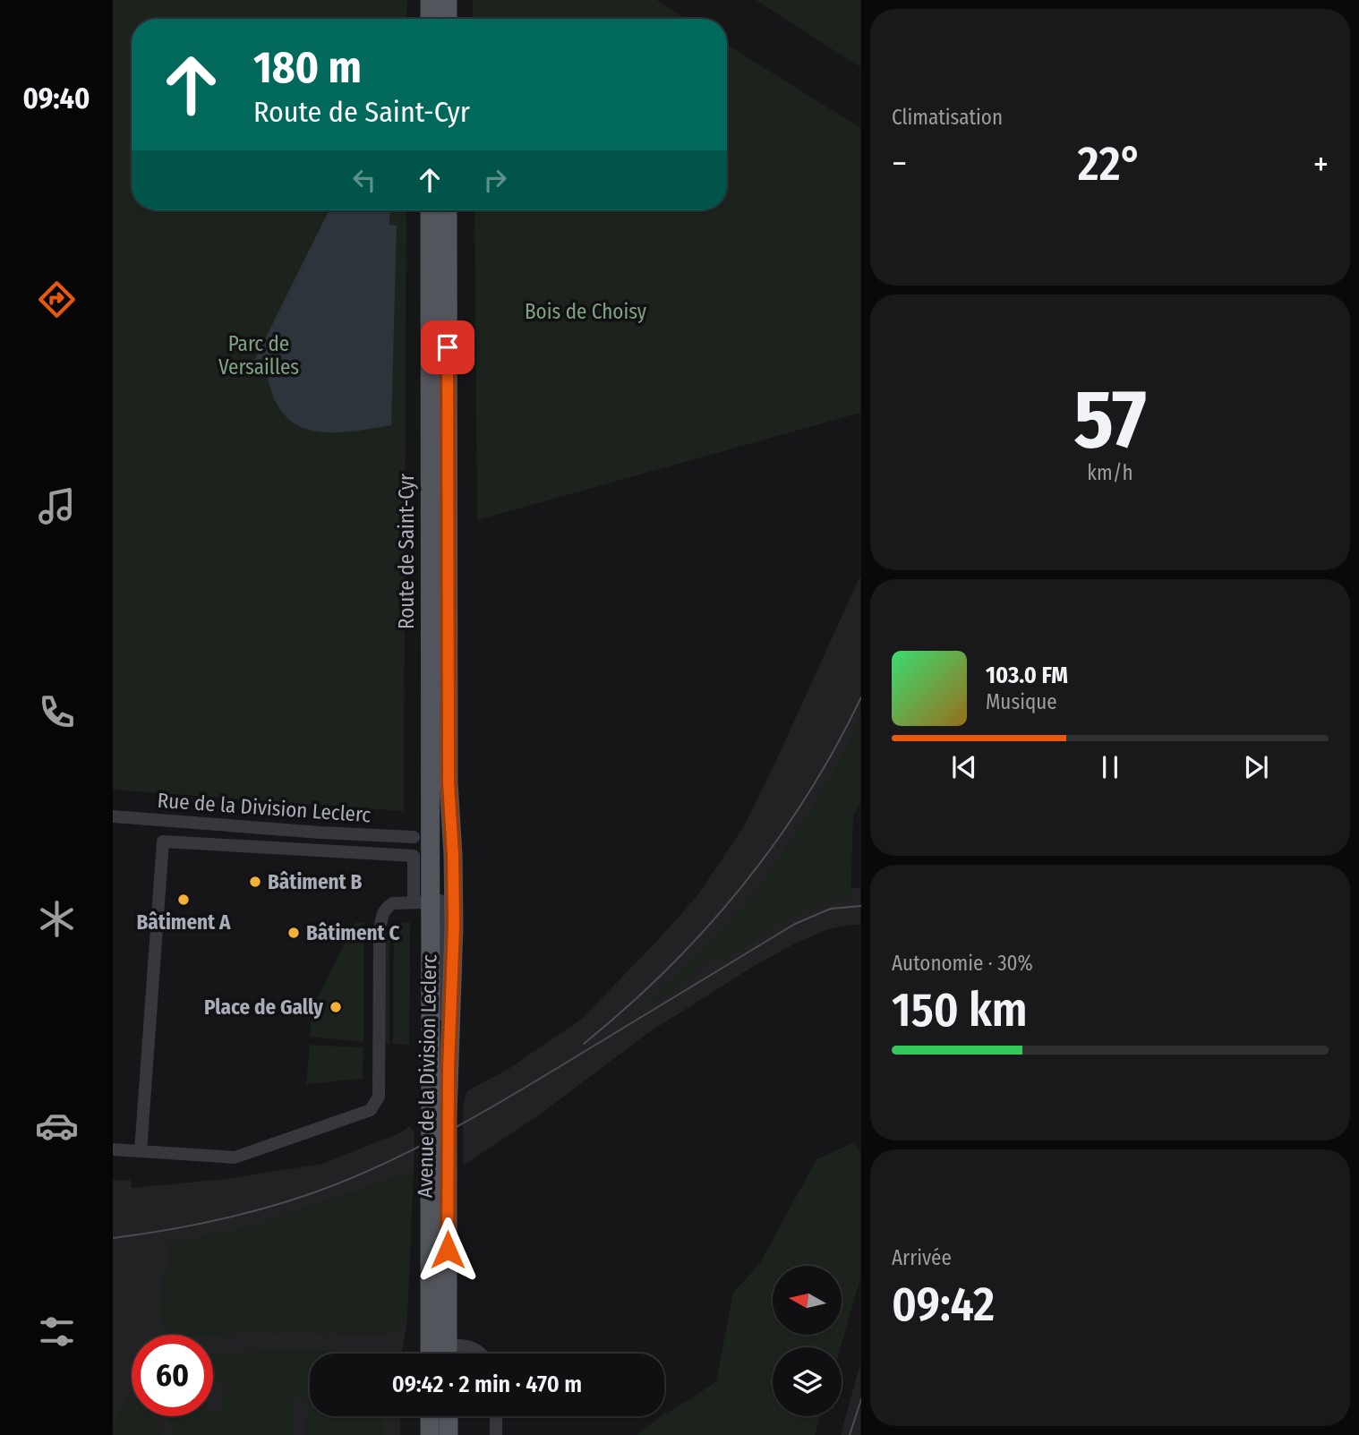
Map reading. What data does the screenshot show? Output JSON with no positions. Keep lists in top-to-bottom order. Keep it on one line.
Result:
{"streets":{"main road":["Route de Saint-Cyr","Avenue de la Division Leclerc"],"street":["Rue de la Division Leclerc"]},"crossings":[["Route de Saint-Cyr","Avenue de la Division Leclerc"]],"parks":["Bois de Choisy","Parc de Versailles"],"places":["Bâtiment B","Bâtiment A","Bâtiment C","Place de Gally"],"north":"left","page":{"tabs":"09:40","tile":["Climatisation",["57","km/h"],["Autonomie · 30%","150 km"],["Arrivée","09:42"]],"turn":["180 m","Route de Saint-Cyr"],"heat":["−","22°","+"],"song":["103.0 FM","Musique"],"limit":"60","trip":"09:42 · 2 min · 470 m"}}
